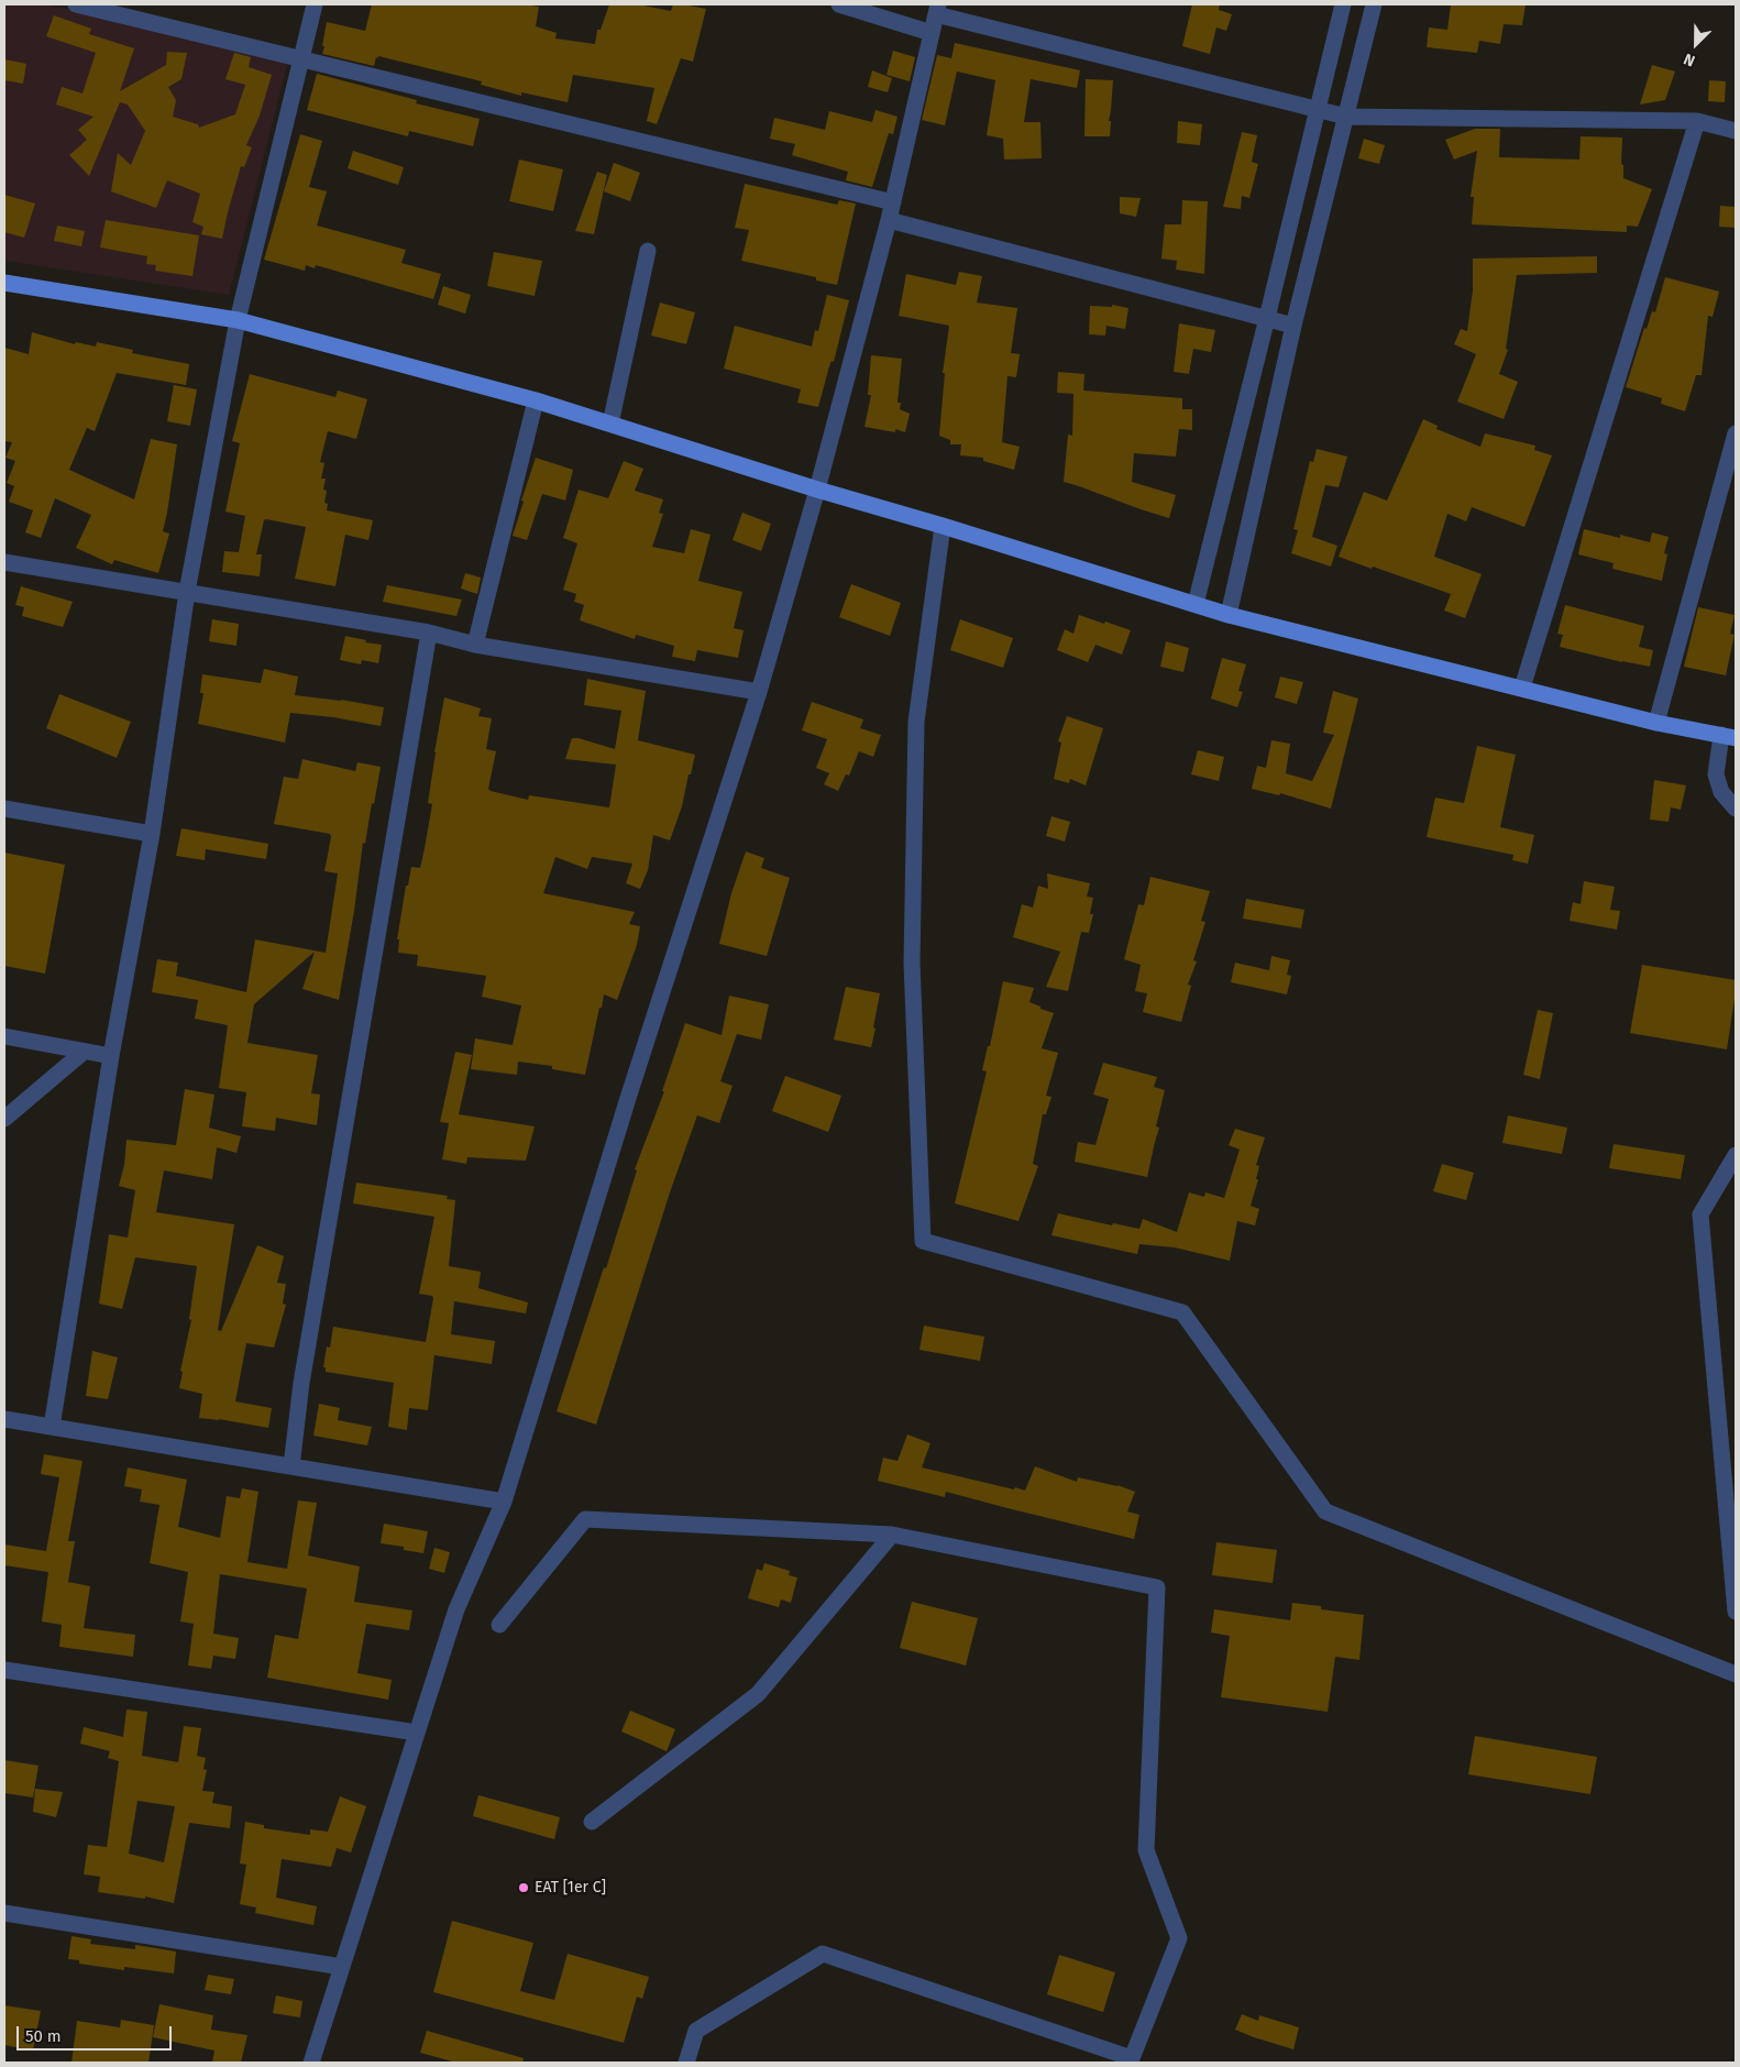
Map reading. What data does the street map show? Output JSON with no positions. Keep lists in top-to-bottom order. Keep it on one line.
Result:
{"places":["EAT [1er C]"],"scale_bar":"50 m","north":"bottom left"}
